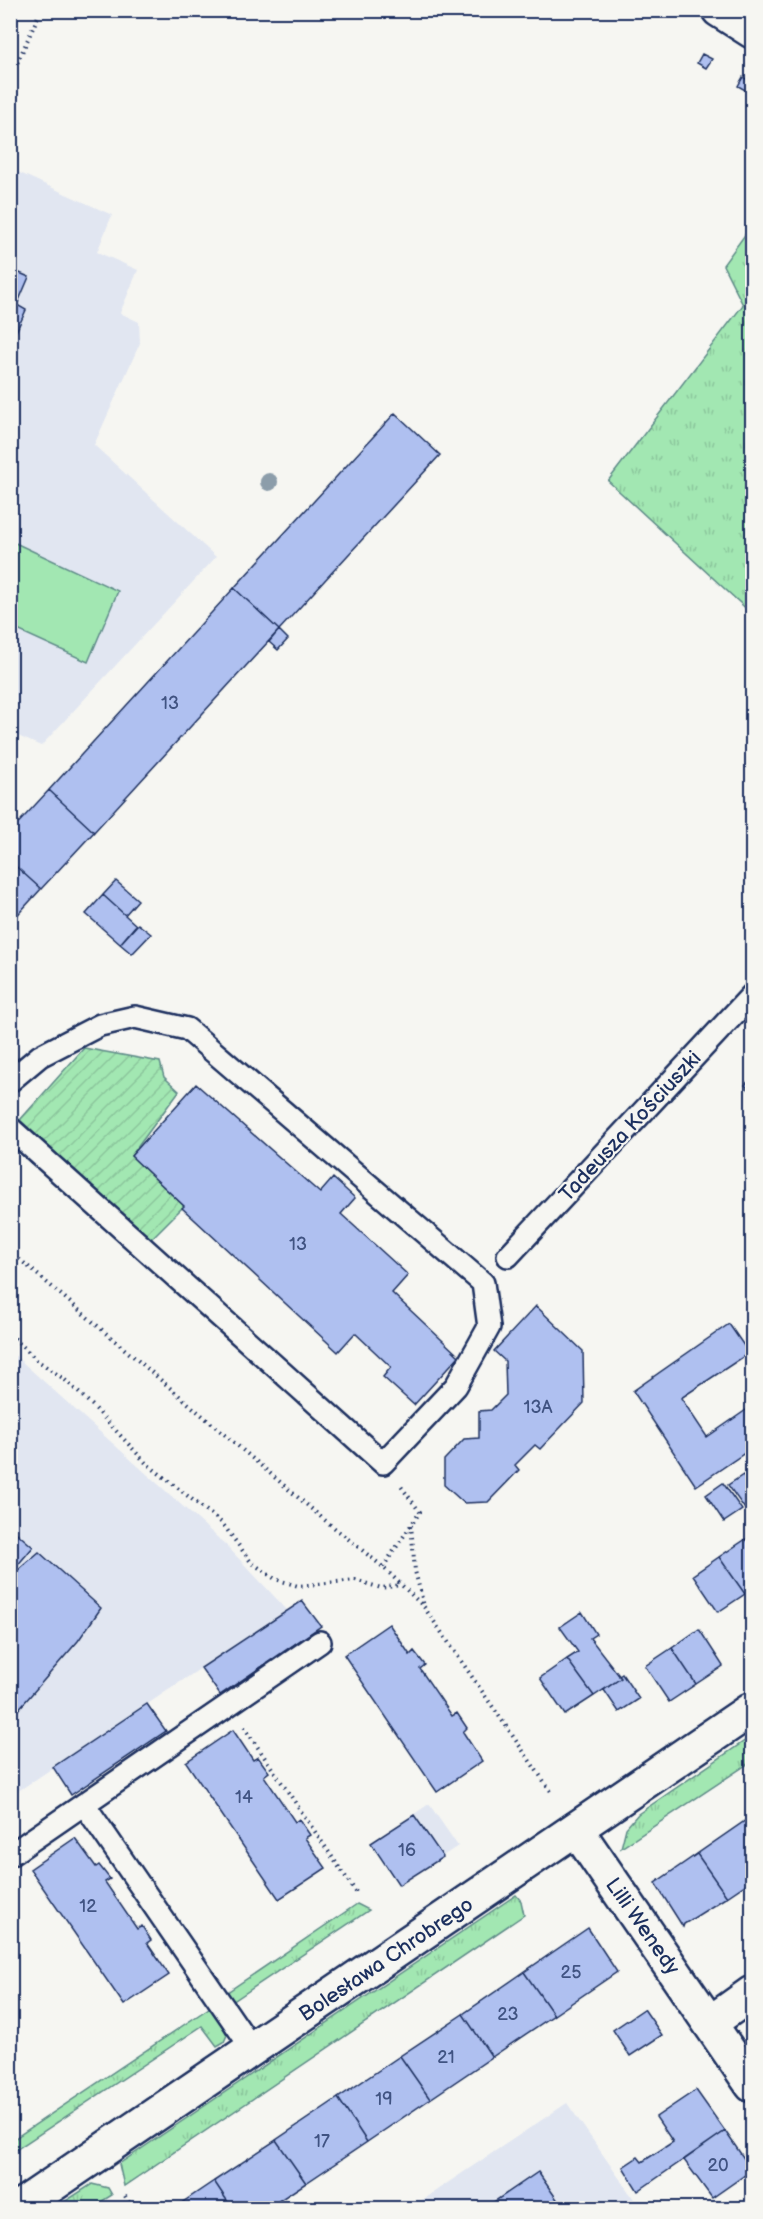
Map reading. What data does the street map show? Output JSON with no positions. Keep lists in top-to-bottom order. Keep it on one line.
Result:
{"streets":{"street":["Lilli Wenedy","Bolesława Chrobrego"],"lane":["Tadeusza Kościuszki"]},"crossings":[["Lilli Wenedy","Bolesława Chrobrego"]],"house_numbers":["13","13","13A","14","16","12","25","23","21","19","17","20"]}
